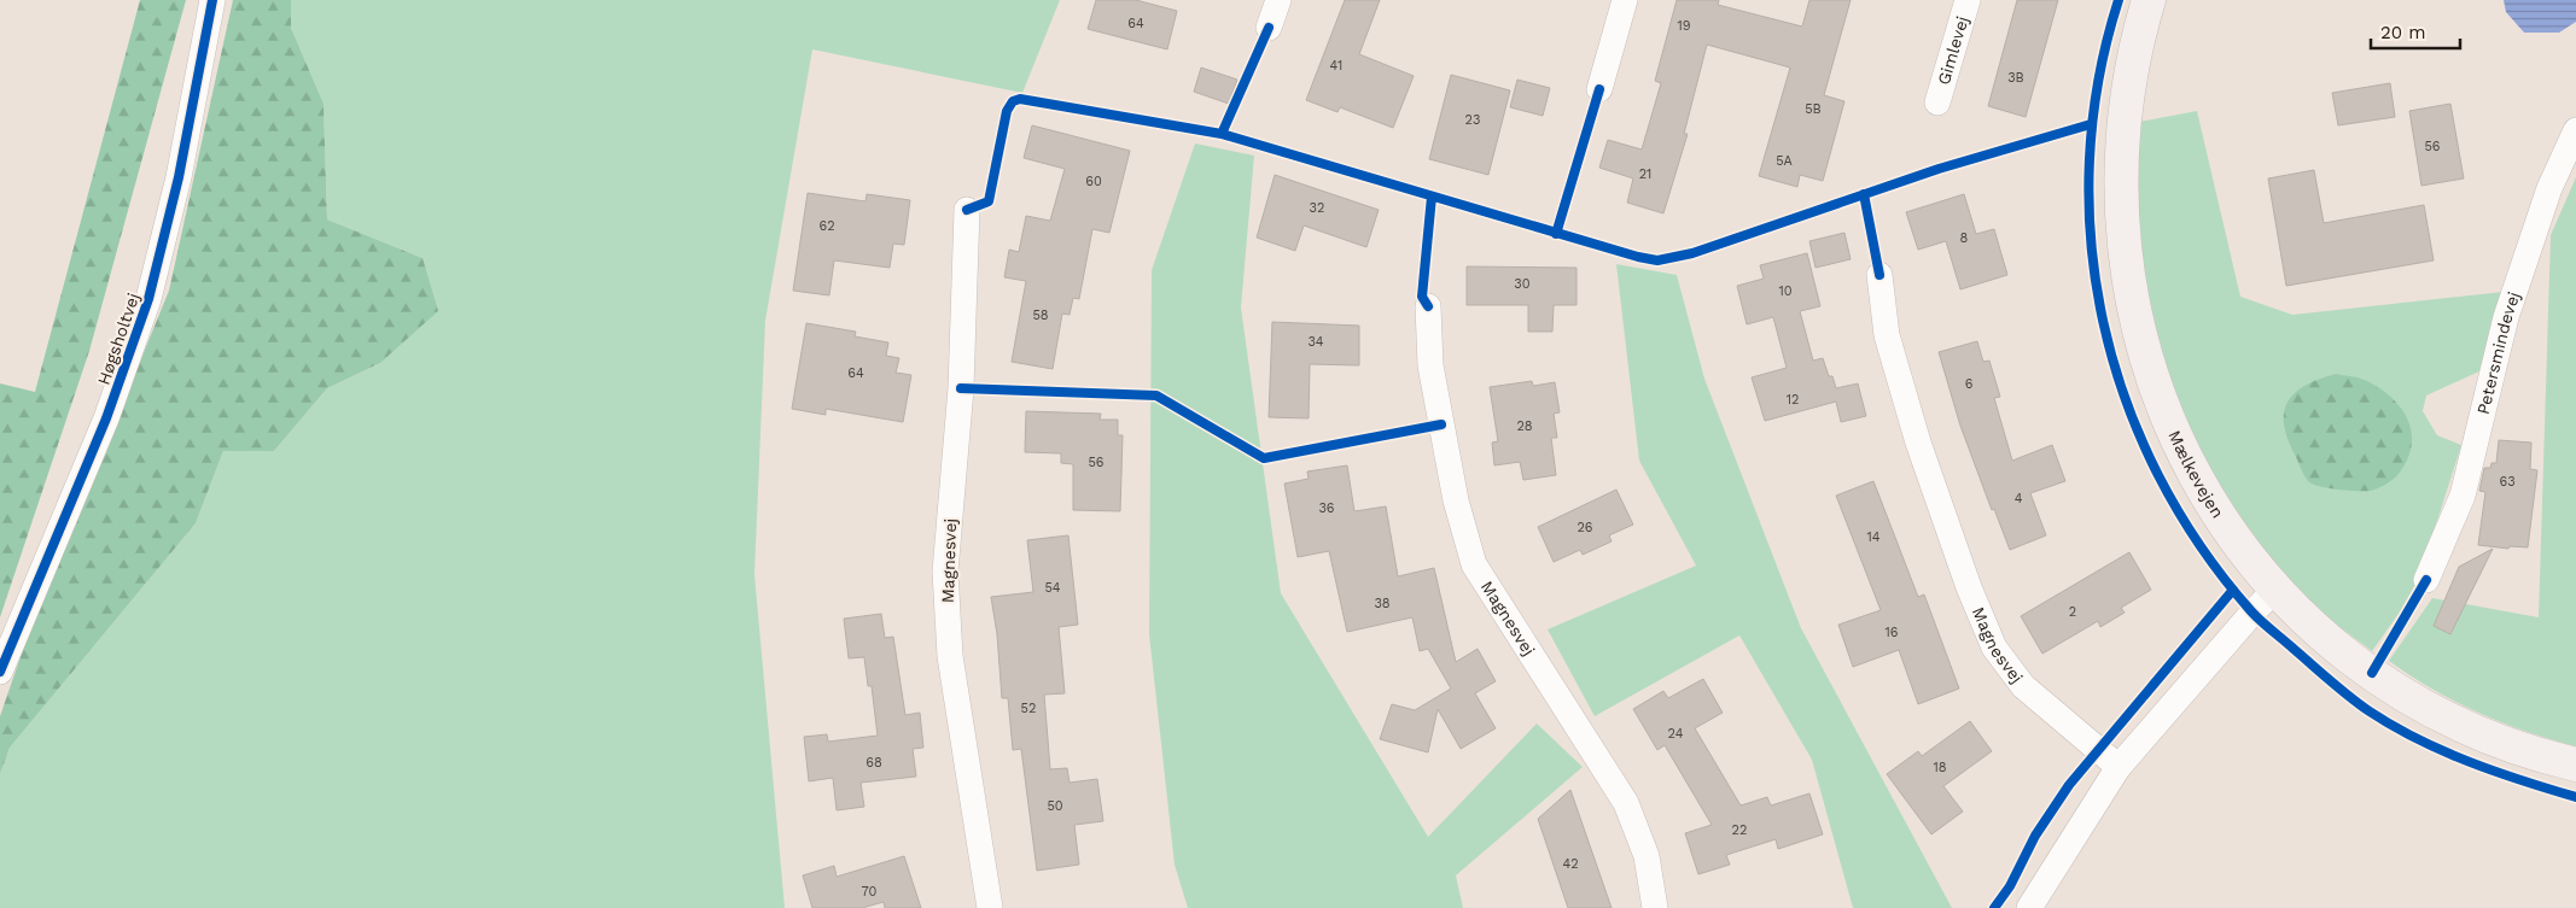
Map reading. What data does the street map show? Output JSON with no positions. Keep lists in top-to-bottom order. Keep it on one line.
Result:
{"streets":{"street":["Gimlevej","Høgsholtvej","Petersmindevej","Mælkevejen","Magnesvej"]},"house_numbers":["64","19","41","3B","5B","23","56","5A","21","60","32","62","8","30","10","58","34","64","6","12","28","56","63","4","36","26","14","54","38","2","16","52","24","68","18","50","22","42","70"],"scale_bar":"20 m"}
